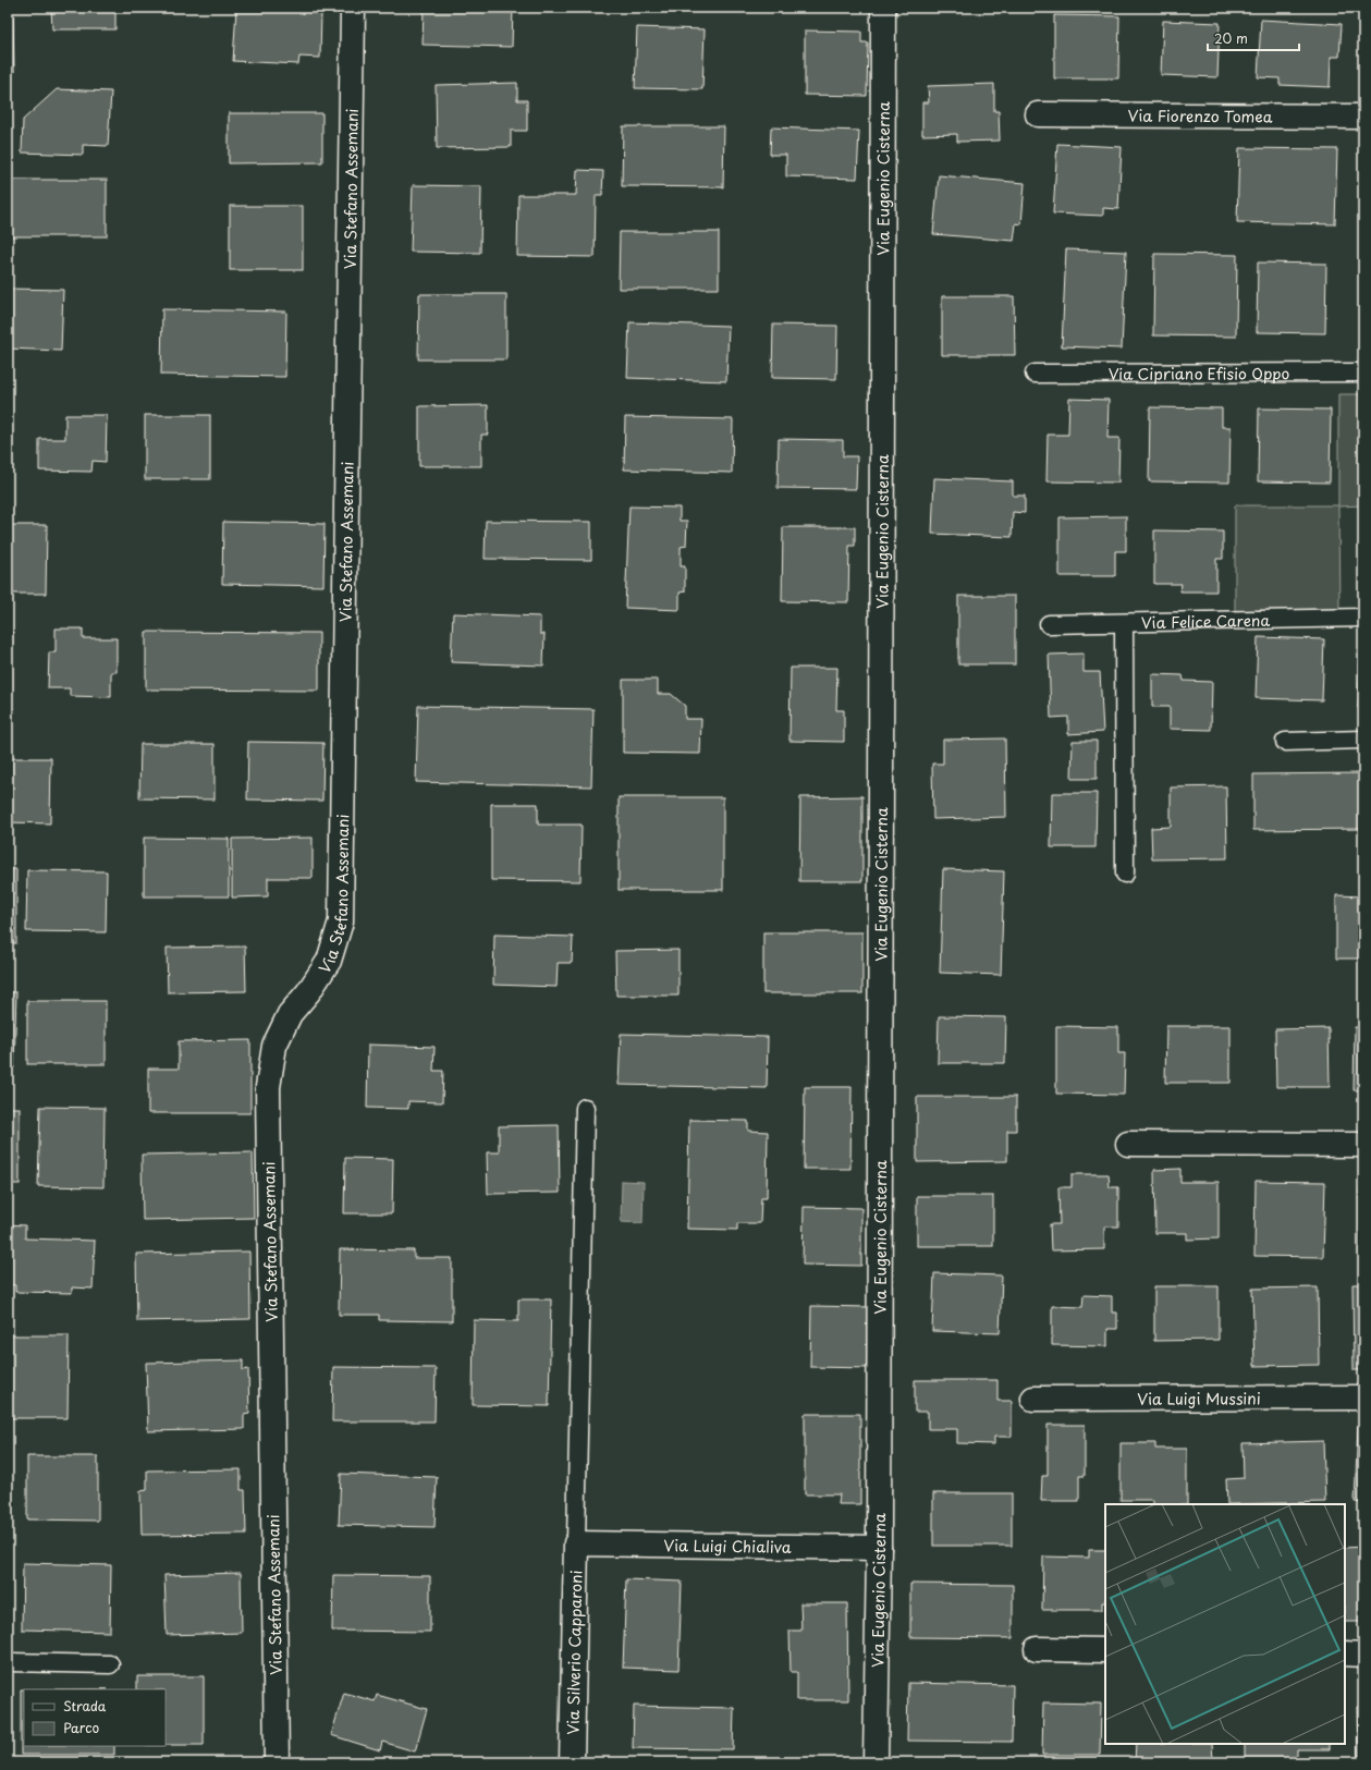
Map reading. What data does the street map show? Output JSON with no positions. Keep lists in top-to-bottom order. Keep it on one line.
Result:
{"streets":{"street":["Via Fiorenzo Tomea","Via Eugenio Cisterna","Via Stefano Assemani","Via Luigi Mussini","Via Luigi Chialiva","Via Silverio Capparoni"],"lane":["Via Cipriano Efisio Oppo","Via Felice Carena"]},"crossings":[["Via Eugenio Cisterna","Via Luigi Chialiva"],["Via Luigi Chialiva","Via Silverio Capparoni"]],"legend":["Strada","Parco"],"scale_bar":"20 m"}
